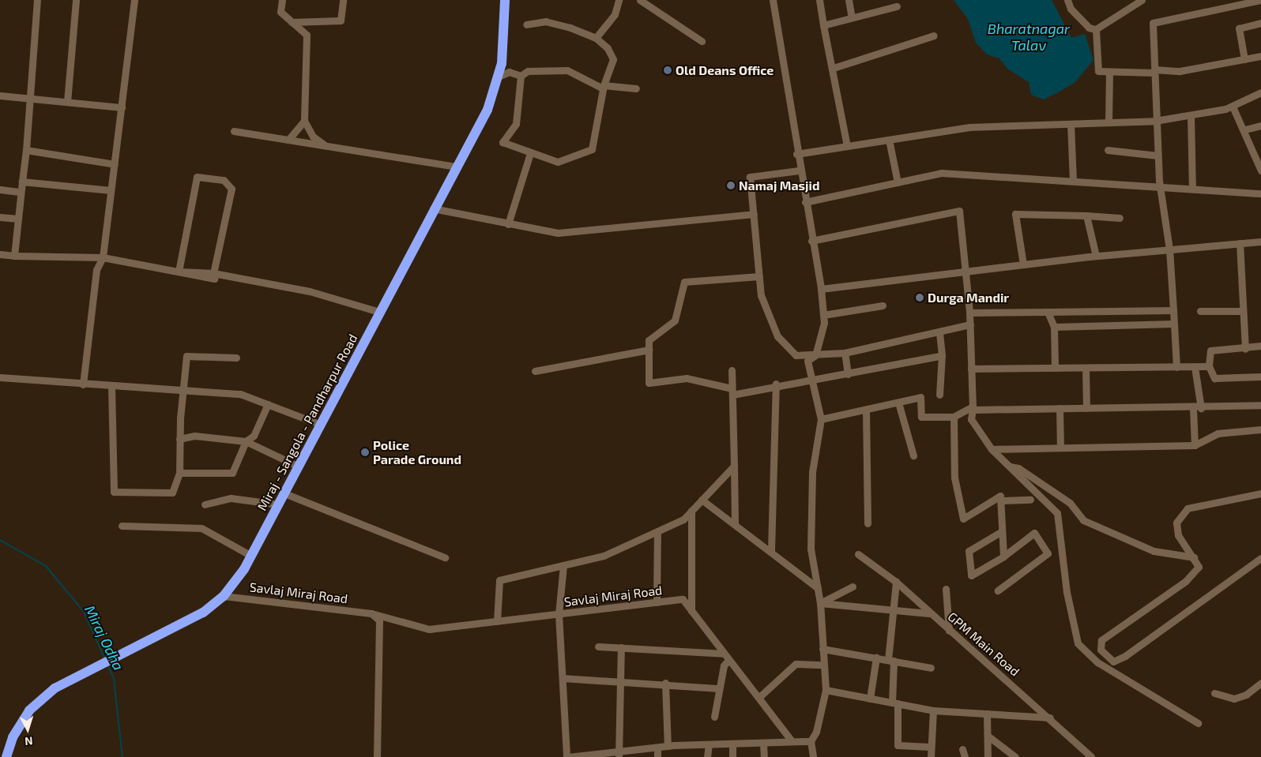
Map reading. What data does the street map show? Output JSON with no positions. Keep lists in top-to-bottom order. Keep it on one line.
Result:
{"streets":{"highway":["Miraj - Sangola - Pandharpur Road"],"street":["Savlaj Miraj Road","GPM Main Road"]},"crossings":[["Miraj - Sangola - Pandharpur Road","Savlaj Miraj Road"]],"water":["Bharatnagar Talav","Miraj Odha"],"places":["Old Deans Office","Namaj Masjid","Durga Mandir","Police Parade Ground"],"north":"bottom"}
